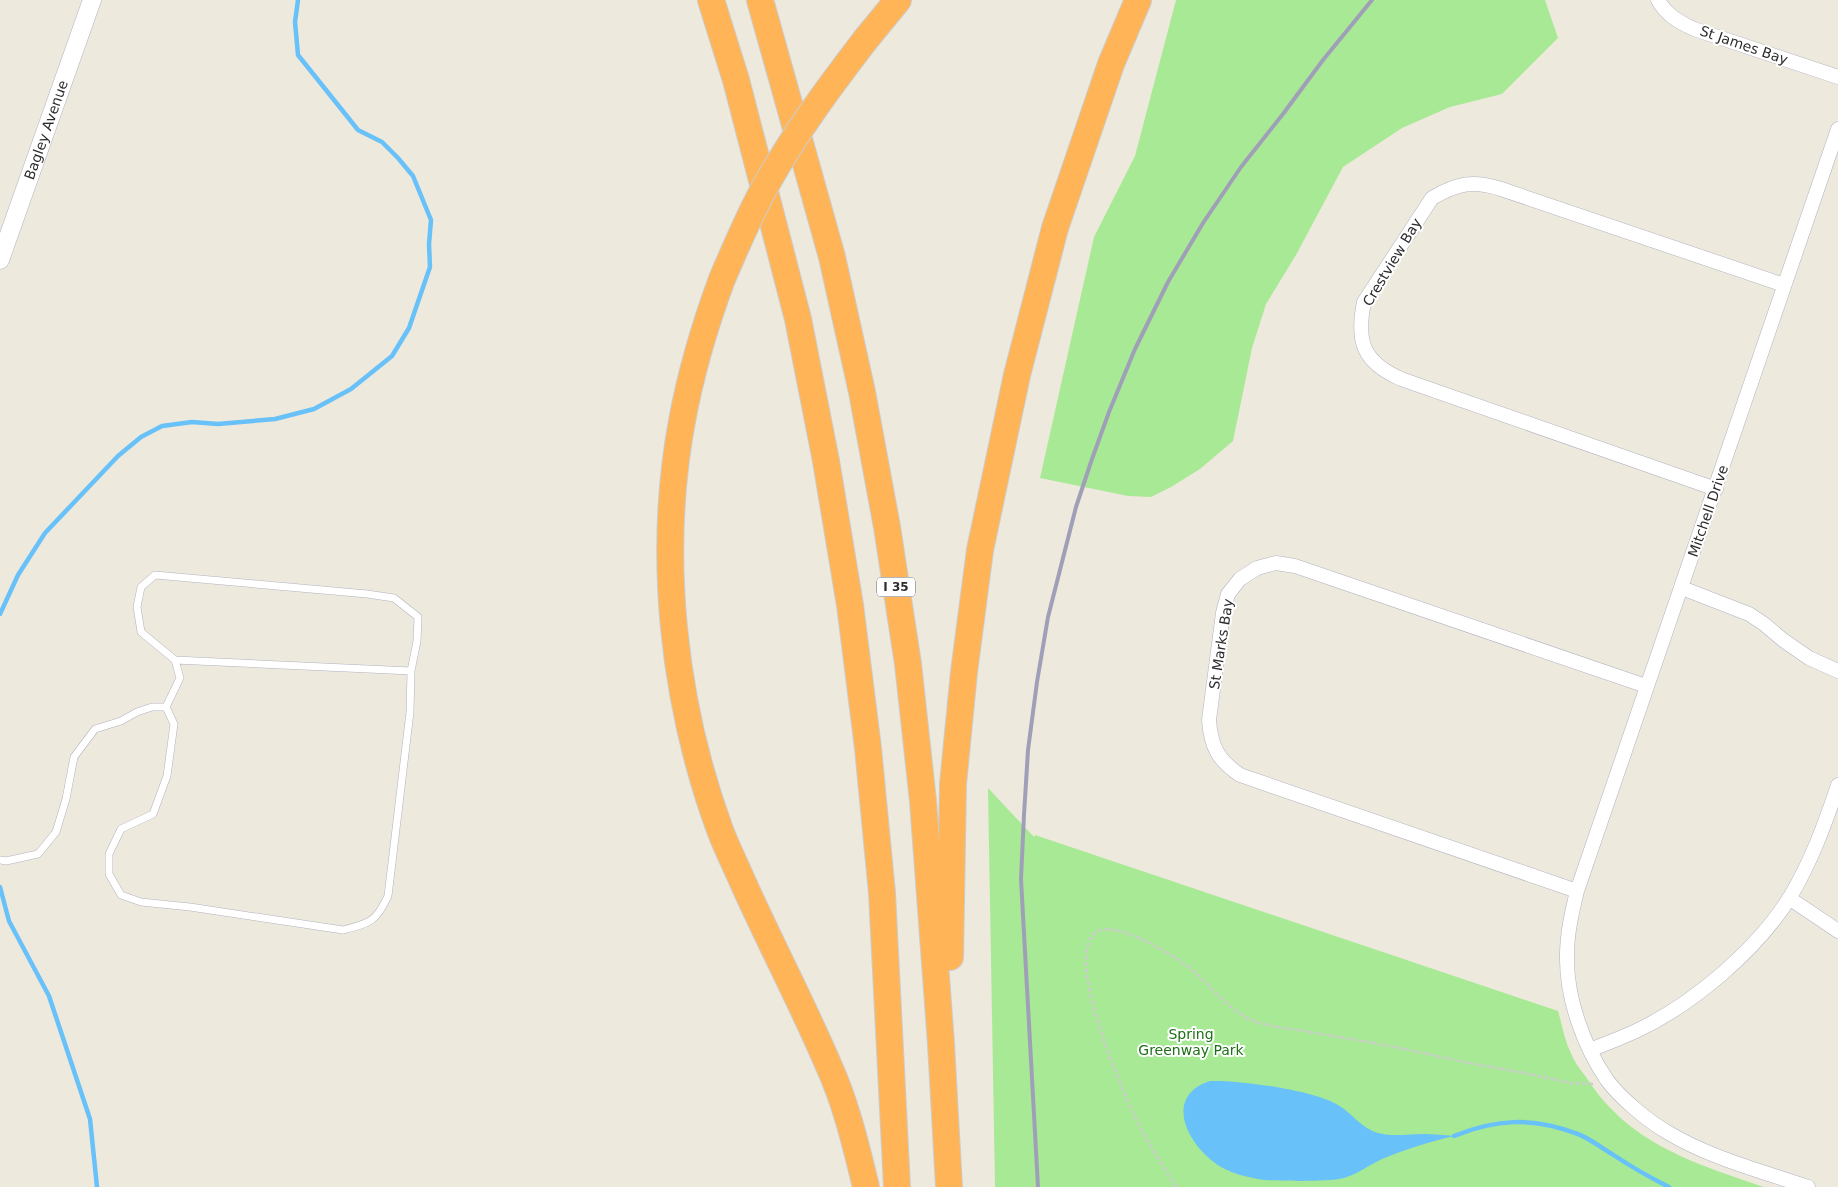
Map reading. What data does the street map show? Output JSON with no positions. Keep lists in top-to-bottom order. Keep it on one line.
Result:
{"streets":{"highway":["I 35"],"street":["St James Bay","Bagley Avenue","Crestview Bay","Mitchell Drive","St Marks Bay"]},"crossings":[["Crestview Bay","Mitchell Drive"],["Mitchell Drive","St Marks Bay"]],"parks":["Spring Greenway Park"]}
